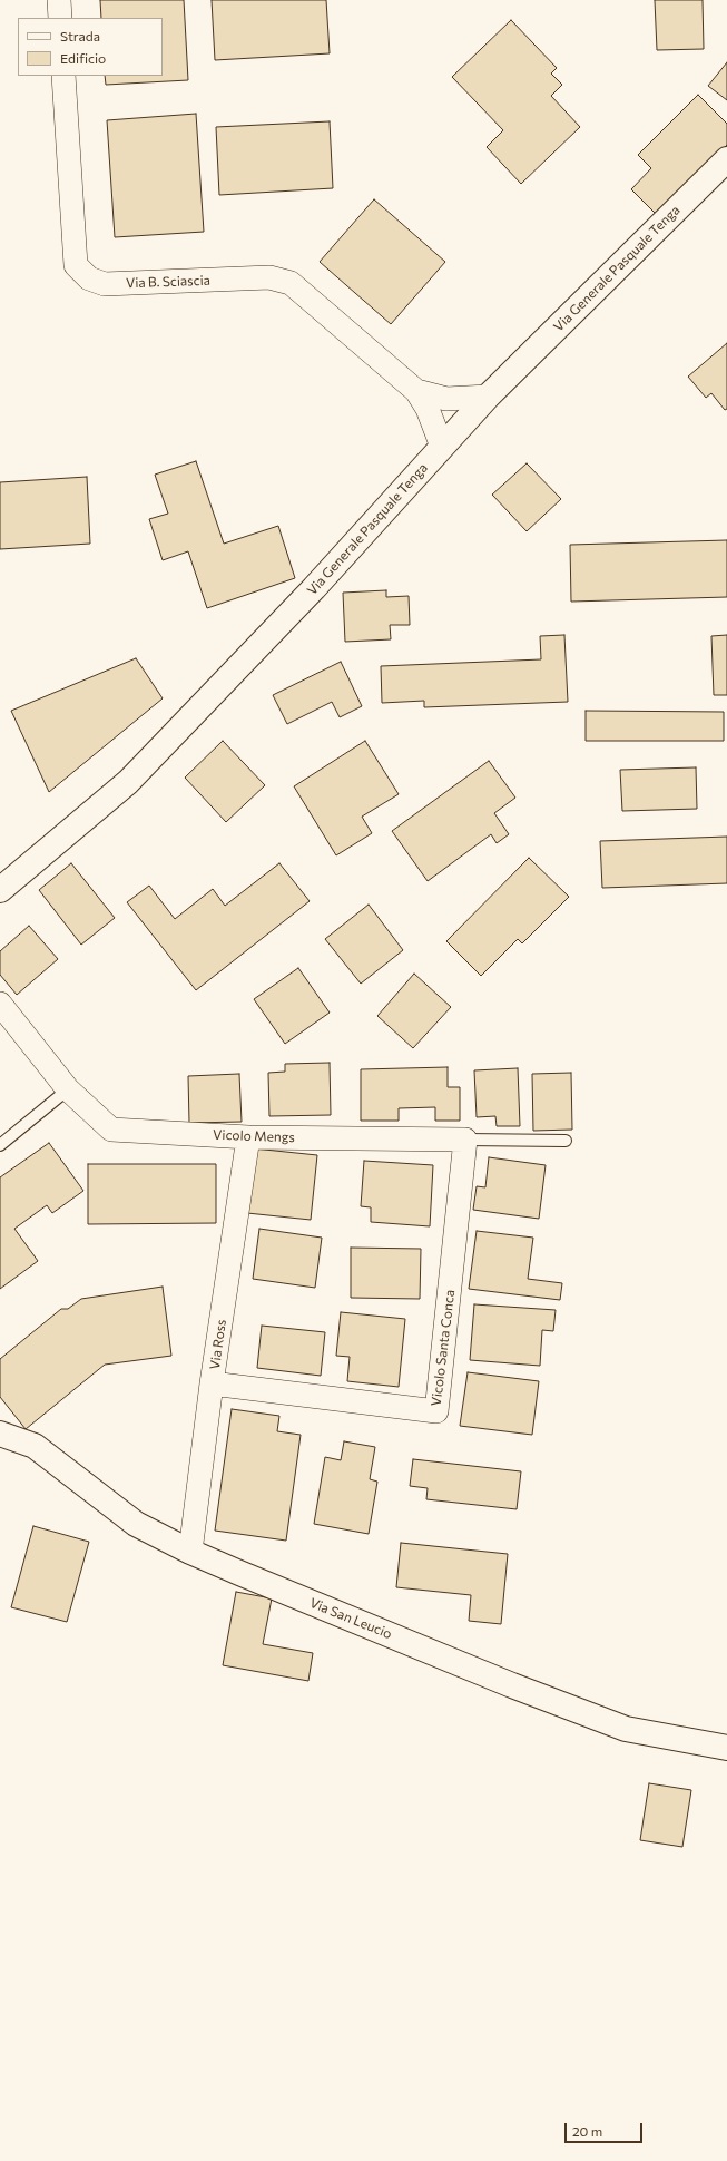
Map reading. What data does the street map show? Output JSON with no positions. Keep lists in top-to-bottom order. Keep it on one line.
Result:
{"streets":{"street":["Via Generale Pasquale Tenga","Via B. Sciascia","Vicolo Mengs","Via Ross","Vicolo Santa Conca","Via San Leucio"]},"crossings":[["Vicolo Mengs","Via Ross"],["Vicolo Mengs","Vicolo Santa Conca"],["Via Ross","Vicolo Santa Conca"],["Via Ross","Via San Leucio"]],"legend":["Strada","Edificio"],"scale_bar":"20 m"}
